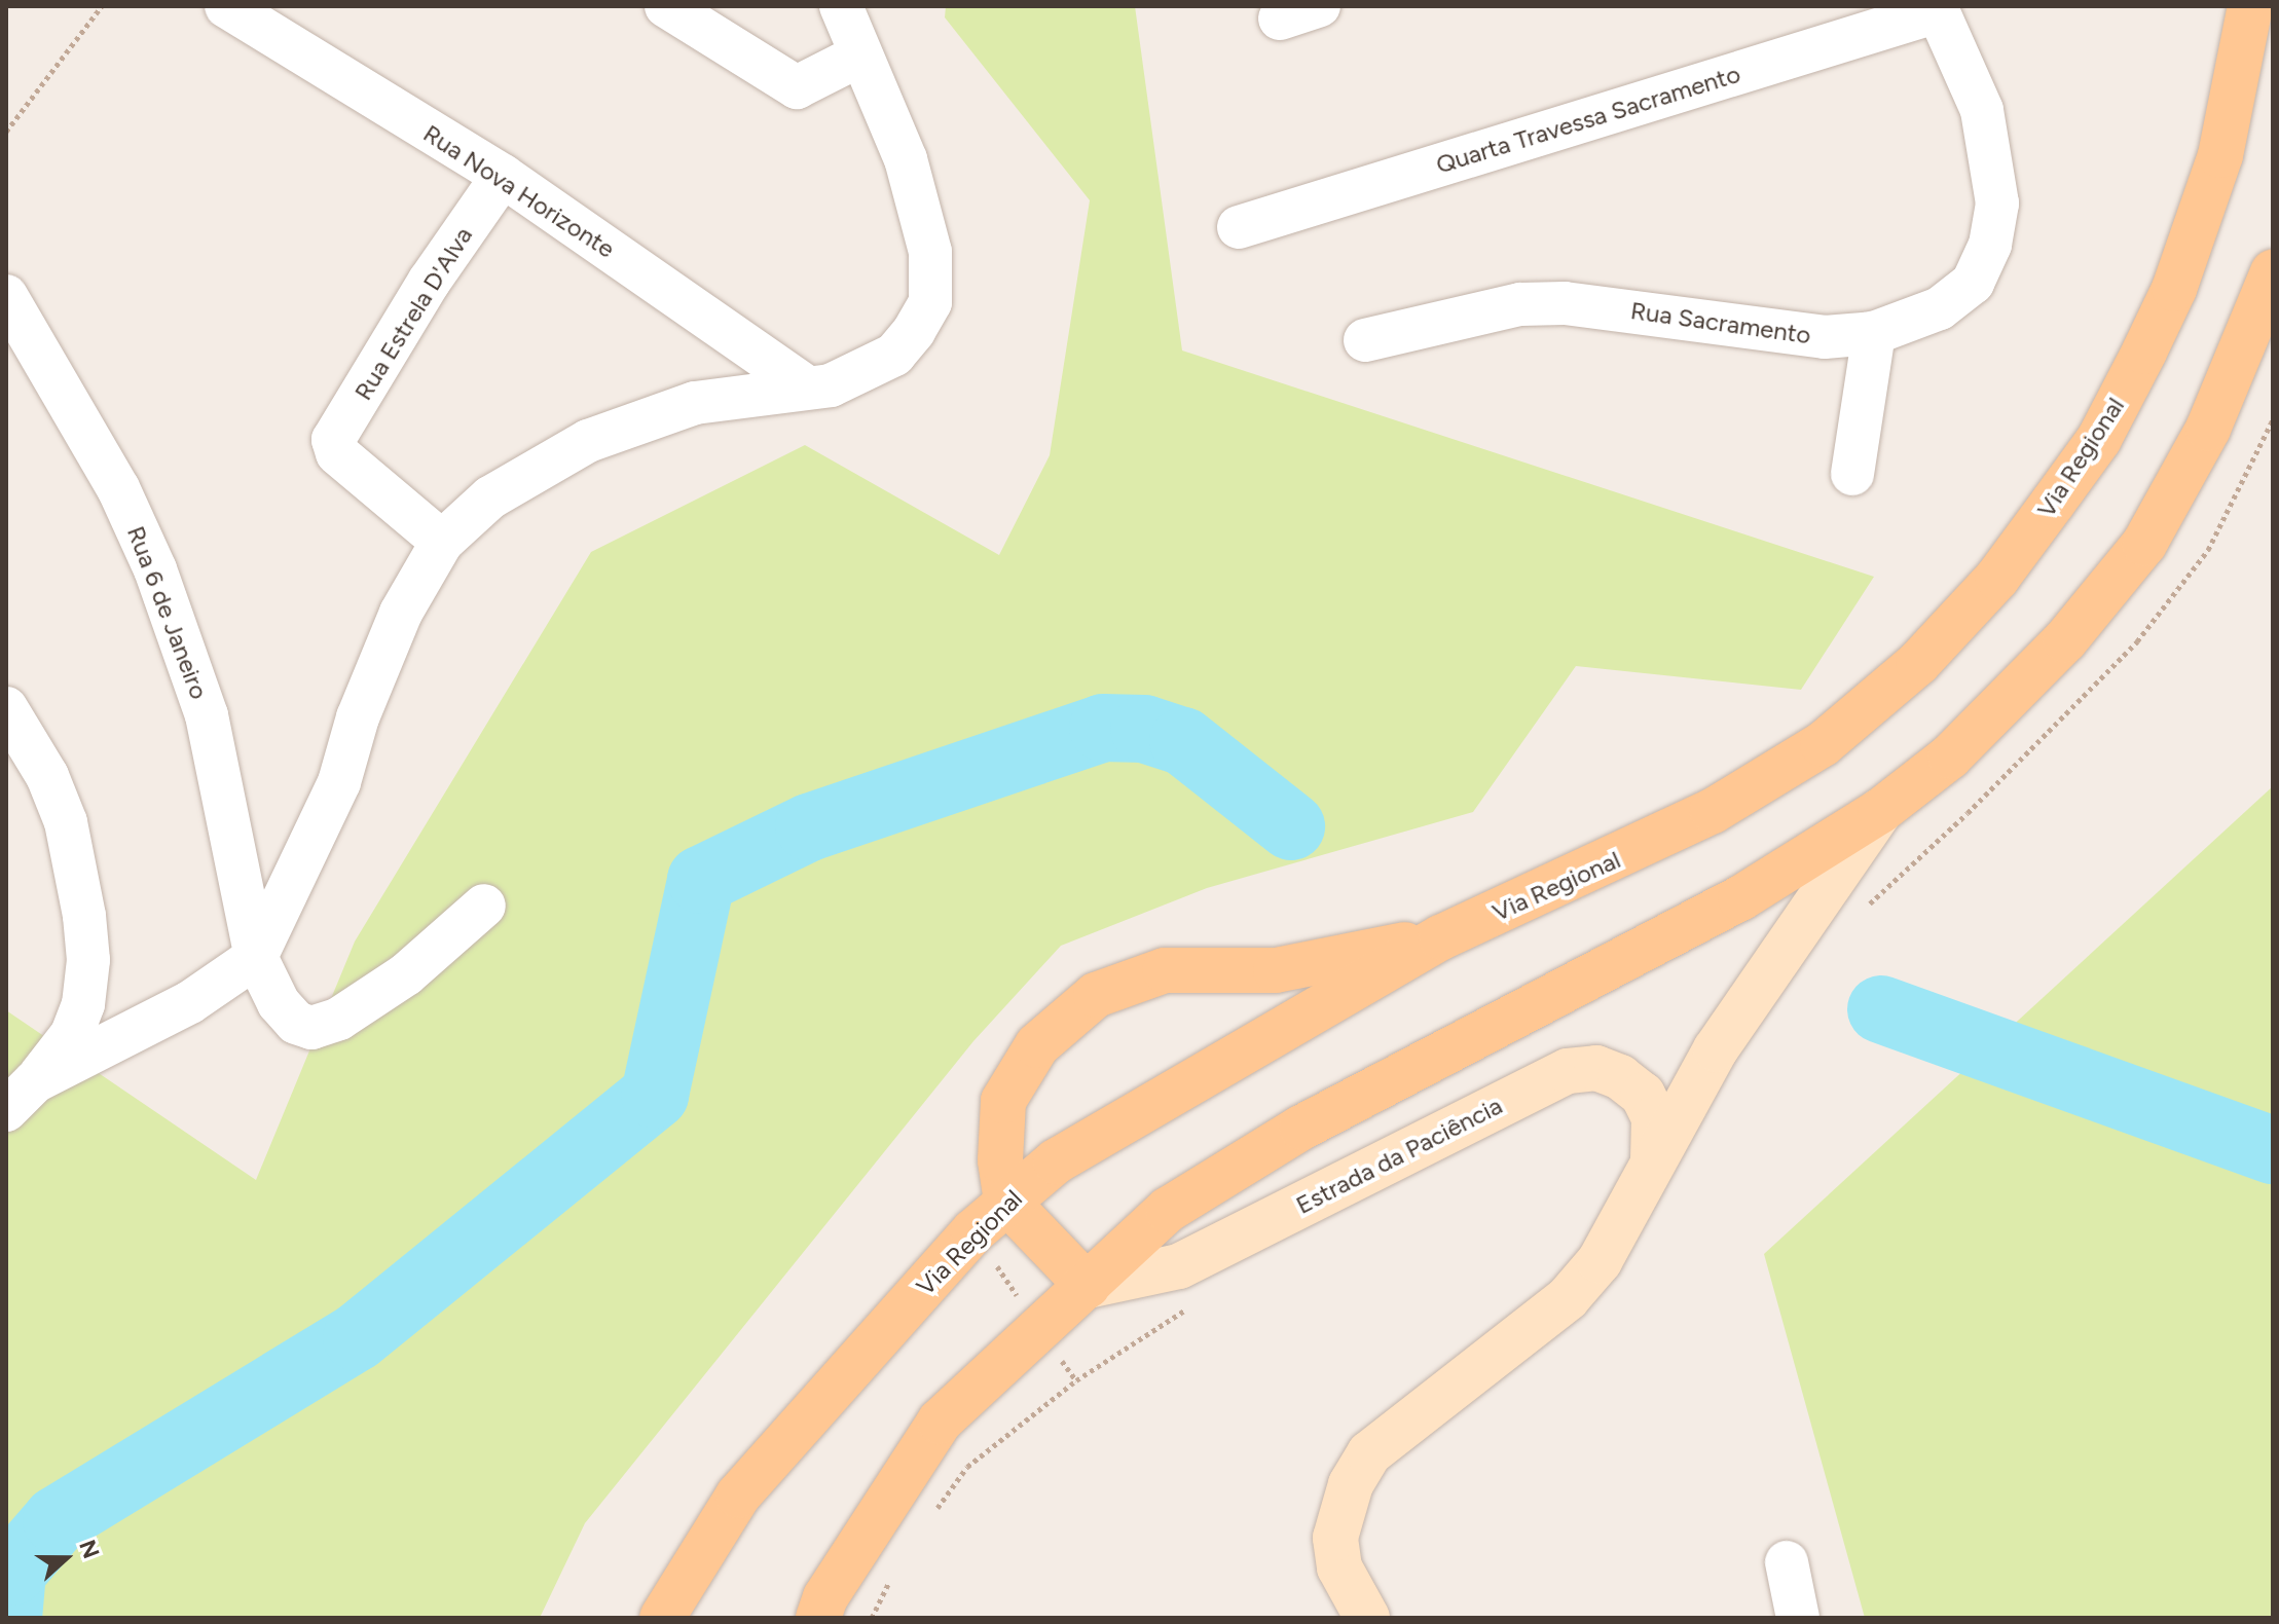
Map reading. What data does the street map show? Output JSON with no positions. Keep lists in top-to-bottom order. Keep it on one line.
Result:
{"streets":{"main road":["Via Regional","Estrada da Paciência"],"street":["Quarta Travessa Sacramento","Rua Nova Horizonte","Rua Estrela D'Alva","Rua Sacramento","Rua 6 de Janeiro"]},"crossings":[["Quarta Travessa Sacramento","Rua Sacramento"],["Rua Nova Horizonte","Rua Estrela D'Alva"]],"north":"right"}
